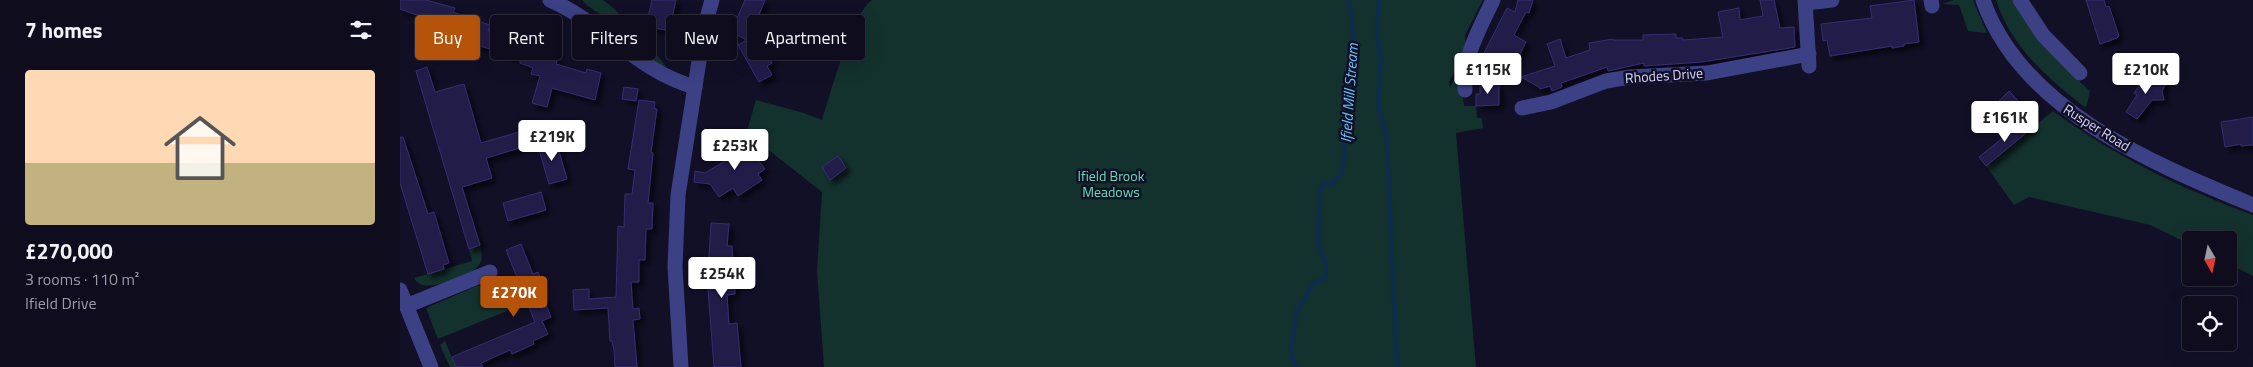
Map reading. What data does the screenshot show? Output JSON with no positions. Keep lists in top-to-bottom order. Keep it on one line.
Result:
{"streets":{"street":["Rhodes Drive","Rusper Road"]},"water":["Ifield Mill Stream"],"parks":["Ifield Brook Meadows"],"north":"bottom","page":{"heading":"7 homes","chip":["Buy","Rent","Filters","New","Apartment"],"price":["£115K","£210K","£161K","£219K","£253K","£254K","£270K"],"list":[{"name":"£270,000","note":"3 rooms · 110 m² · Ifield Drive"}]}}
